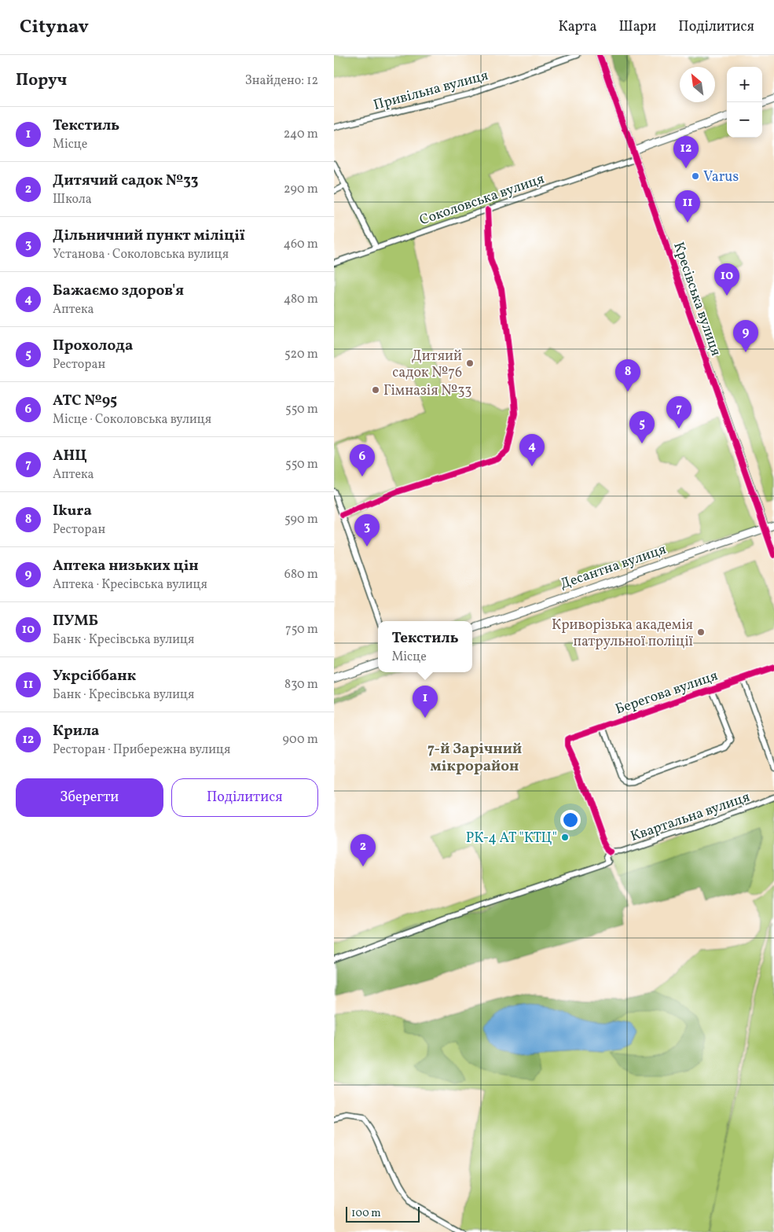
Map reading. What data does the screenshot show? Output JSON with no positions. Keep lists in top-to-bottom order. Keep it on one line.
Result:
{"streets":{"street":["Привільна вулиця","Соколовська вулиця","Кресівська вулиця","Десантна вулиця","Берегова вулиця","Квартальна вулиця"]},"crossings":[["Соколовська вулиця","Кресівська вулиця"],["Кресівська вулиця","Десантна вулиця"],["Берегова вулиця","Квартальна вулиця"]],"districts":["7-й Зарічний мікрорайон"],"places":["Varus","Дитяий садок №76","Гімназія №33","Криворізька академія патрульної поліції","РК-4 АТ \"КТЦ\""],"scale_bar":"100 m","north":"top left","page":{"header":"Citynav","nav":["Карта","Шари","Поділитися"],"heading":["Поруч","Знайдено: 12"],"map_buttons":["+","−"],"list":[{"mark":"1","name":"Текстиль","note":"Місце","value":"240 m"},{"mark":"2","name":"Дитячий садок №33","note":"Школа","value":"290 m"},{"mark":"3","name":"Дільничний пункт міліції","note":"Установа · Соколовська вулиця","value":"460 m"},{"mark":"4","name":"Бажаємо здоров'я","note":"Аптека","value":"480 m"},{"mark":"5","name":"Прохолода","note":"Ресторан","value":"520 m"},{"mark":"6","name":"АТС №95","note":"Місце · Соколовська вулиця","value":"550 m"},{"mark":"7","name":"АНЦ","note":"Аптека","value":"550 m"},{"mark":"8","name":"Ikura","note":"Ресторан","value":"590 m"},{"mark":"9","name":"Аптека низьких цін","note":"Аптека · Кресівська вулиця","value":"680 m"},{"mark":"10","name":"ПУМБ","note":"Банк · Кресівська вулиця","value":"750 m"},{"mark":"11","name":"Укрсіббанк","note":"Банк · Кресівська вулиця","value":"830 m"},{"mark":"12","name":"Крила","note":"Ресторан · Прибережна вулиця","value":"900 m"}],"pins":["12","11","10","9","8","7","5","4","6","3","1","2"],"popup":["Текстиль","Місце"],"buttons":["Зберегти","Поділитися"],"scale":"100 m"}}
